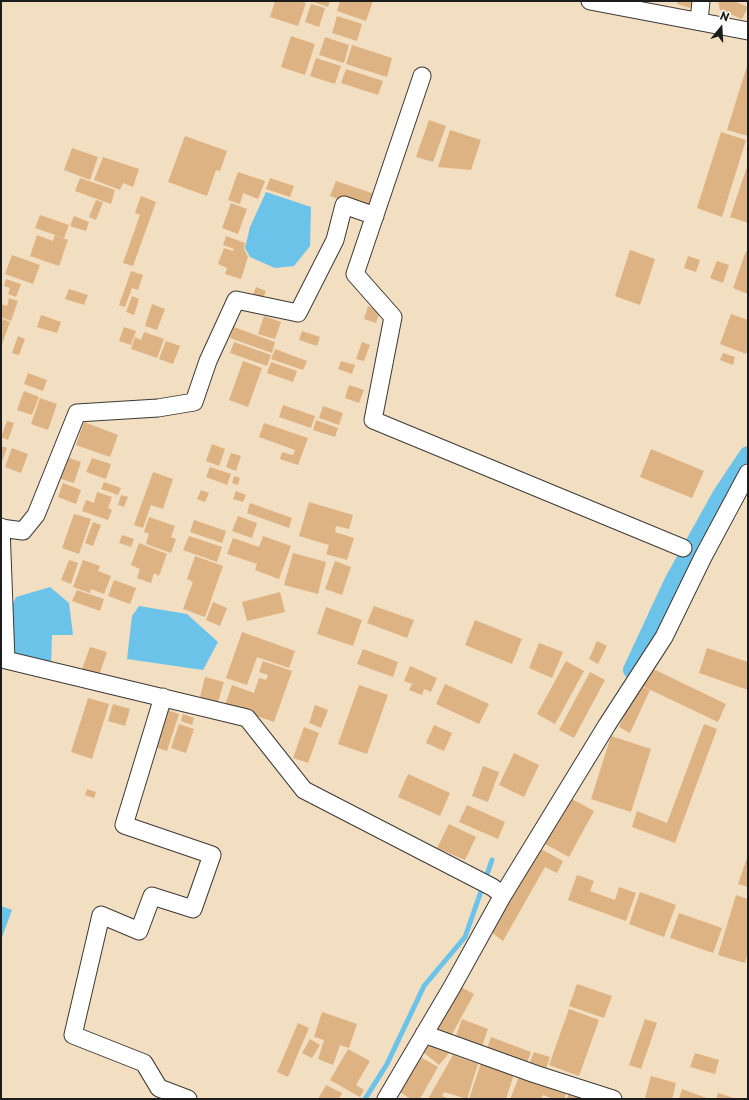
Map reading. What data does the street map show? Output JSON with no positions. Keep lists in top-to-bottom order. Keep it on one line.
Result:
{"north":"top"}
